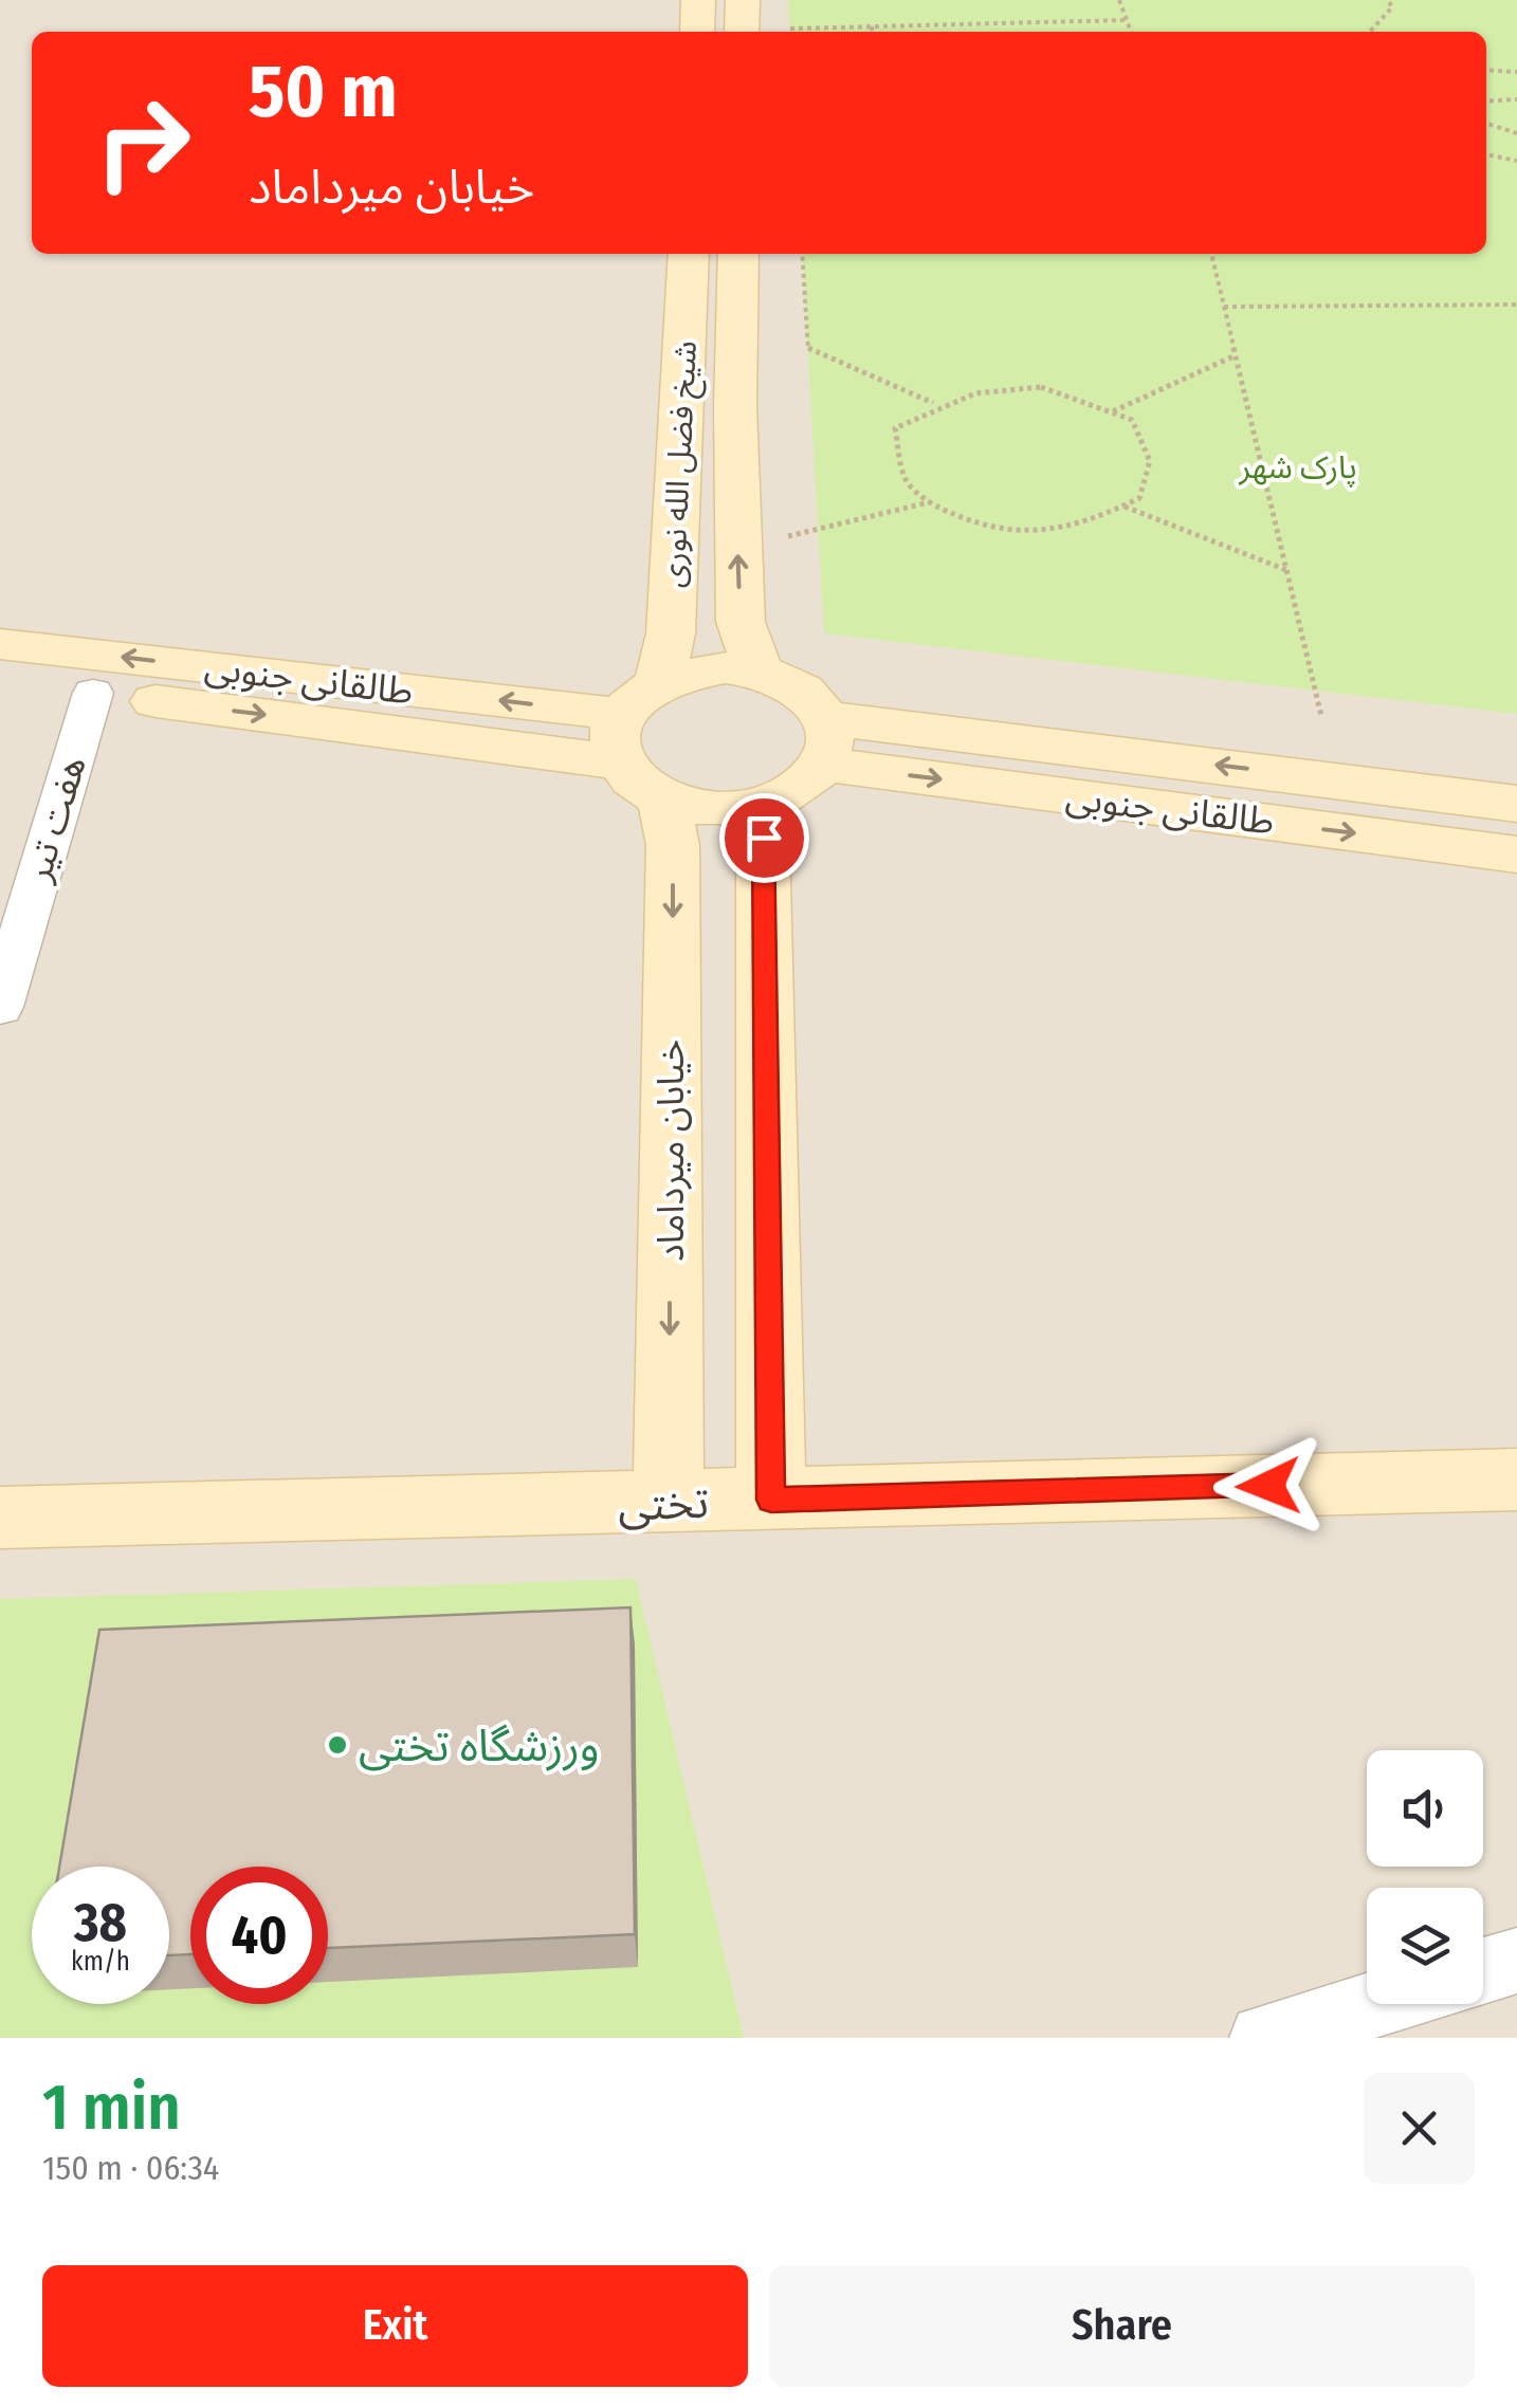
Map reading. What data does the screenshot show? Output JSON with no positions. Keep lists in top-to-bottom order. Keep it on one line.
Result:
{"streets":{"street":["شیخ فضل الله نوری","طالقانی جنوبی","هفت تیر","خیابان میرداماد","تختی"]},"crossings":[["شیخ فضل الله نوری","طالقانی جنوبی"],["شیخ فضل الله نوری","خیابان میرداماد"],["طالقانی جنوبی","هفت تیر"],["طالقانی جنوبی","خیابان میرداماد"],["خیابان میرداماد","تختی"]],"parks":["پارک شهر"],"places":["ورزشگاه تختی"],"page":{"turn":["50 m","خیابان میرداماد"],"speed":"38 km/h","limit":"40","heading":["1 min","150 m · 06:34"],"buttons":["Exit","Share"]}}
